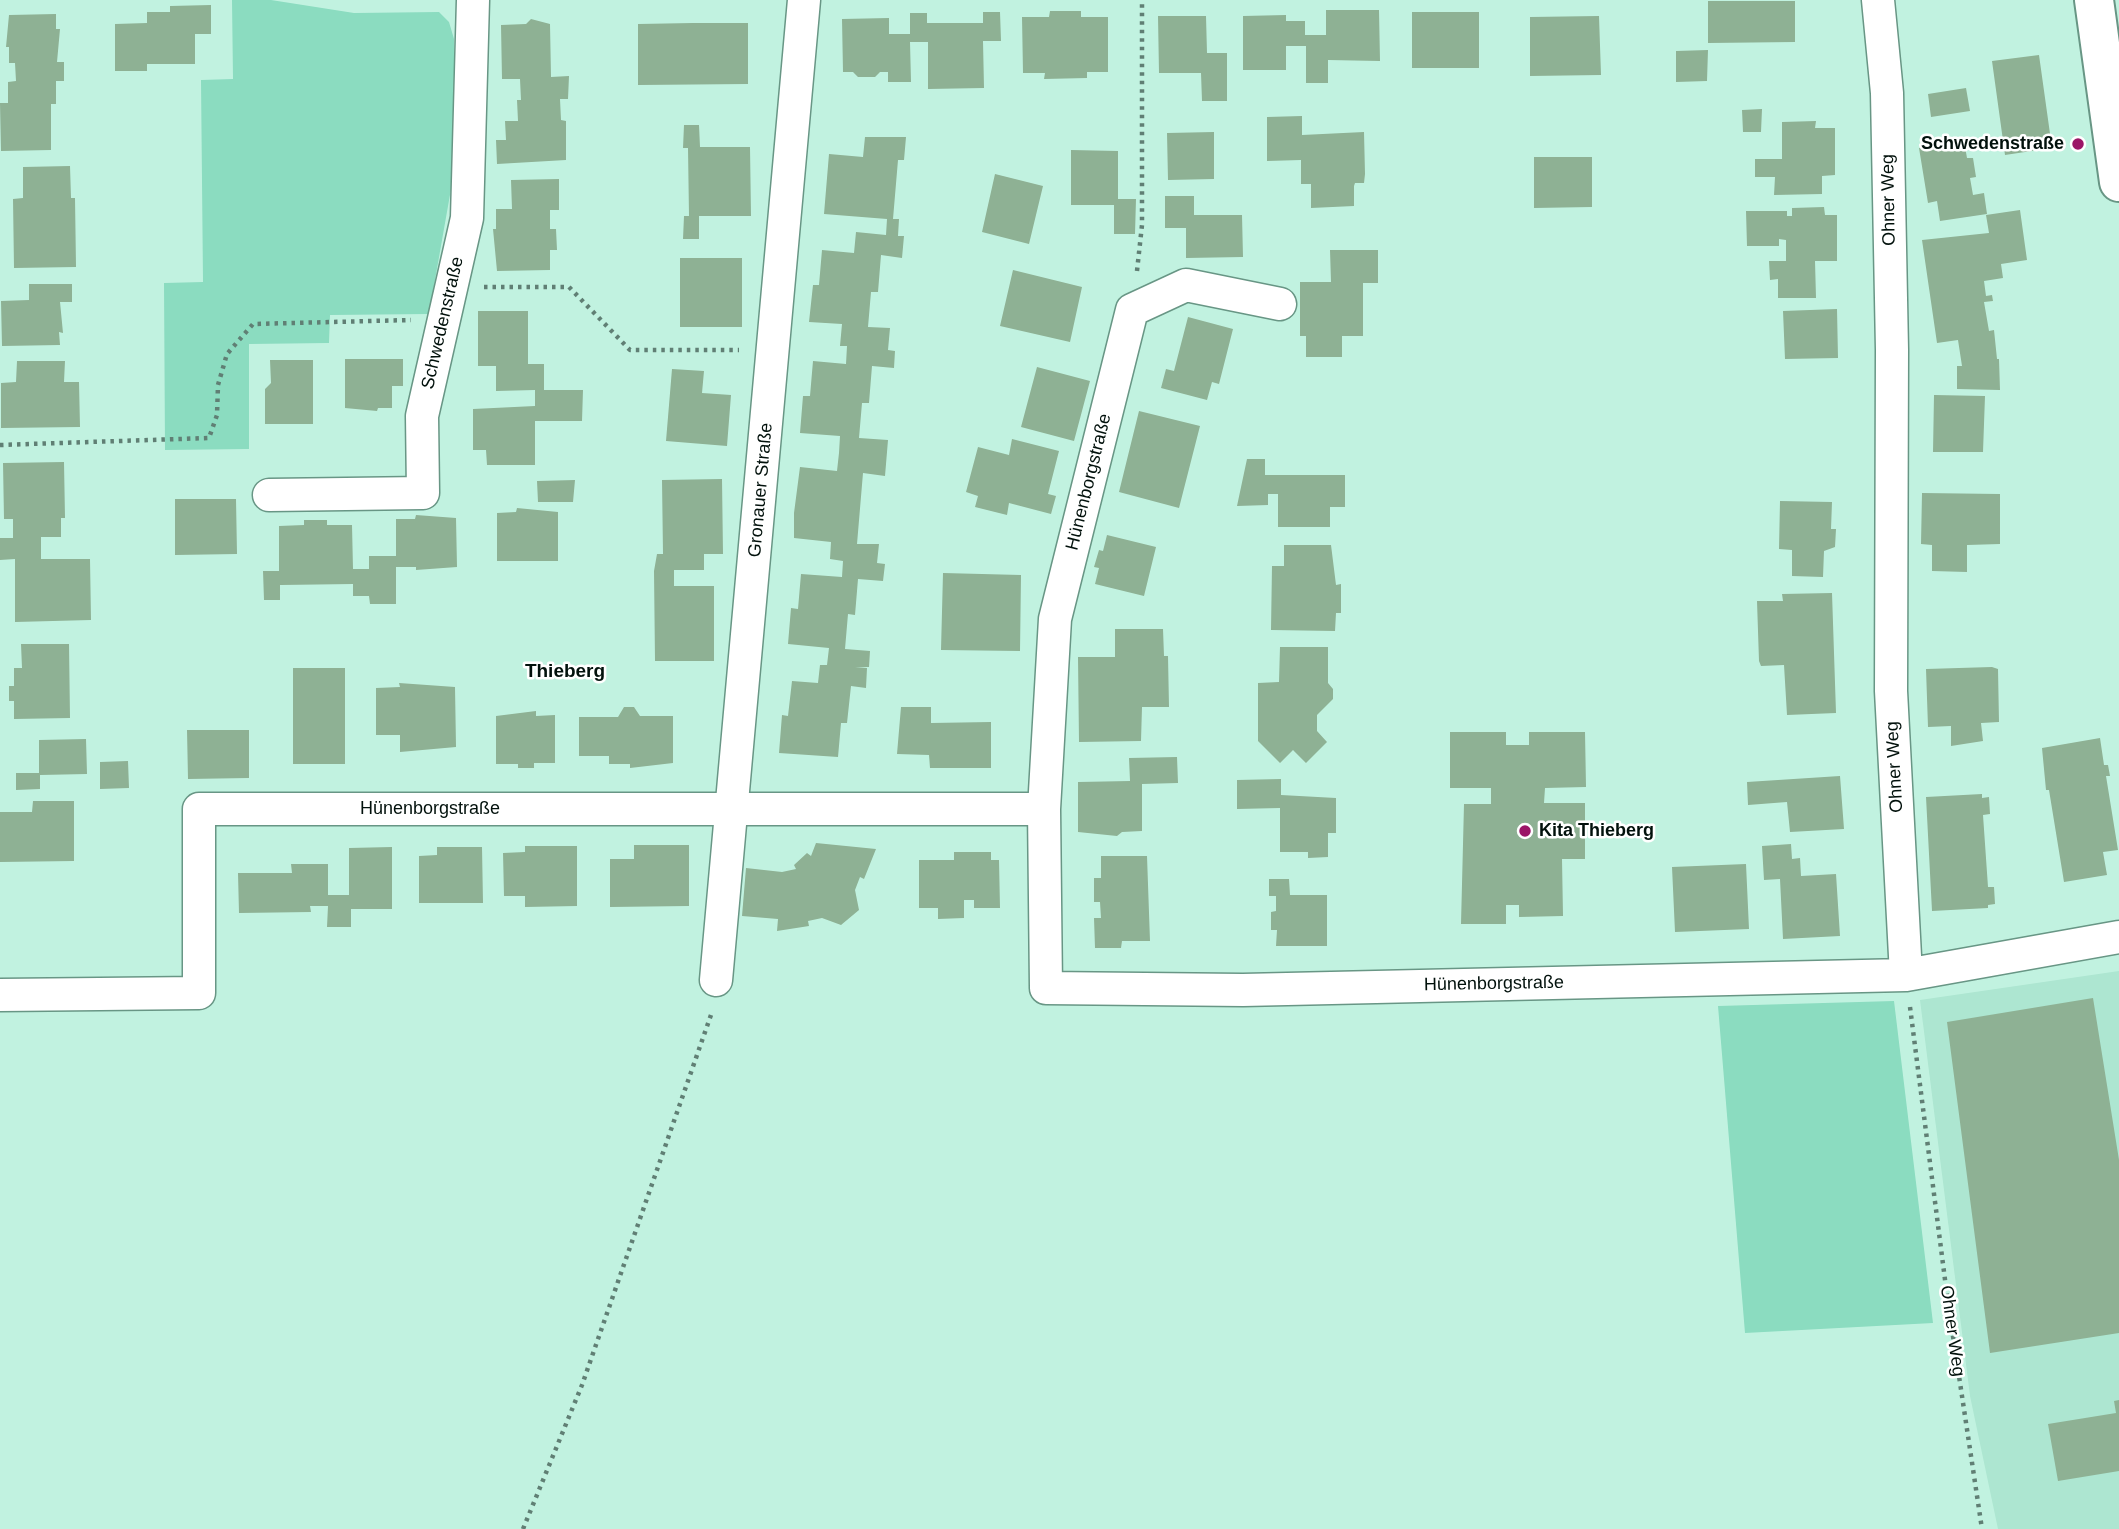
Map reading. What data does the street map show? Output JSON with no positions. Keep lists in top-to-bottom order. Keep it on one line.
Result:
{"streets":{"street":["Ohner Weg","Schwedenstraße","Hünenborgstraße","Gronauer Straße"]},"crossings":[["Ohner Weg","Hünenborgstraße"],["Hünenborgstraße","Gronauer Straße"]],"districts":["Thieberg"],"places":["Schwedenstraße","Kita Thieberg"]}
